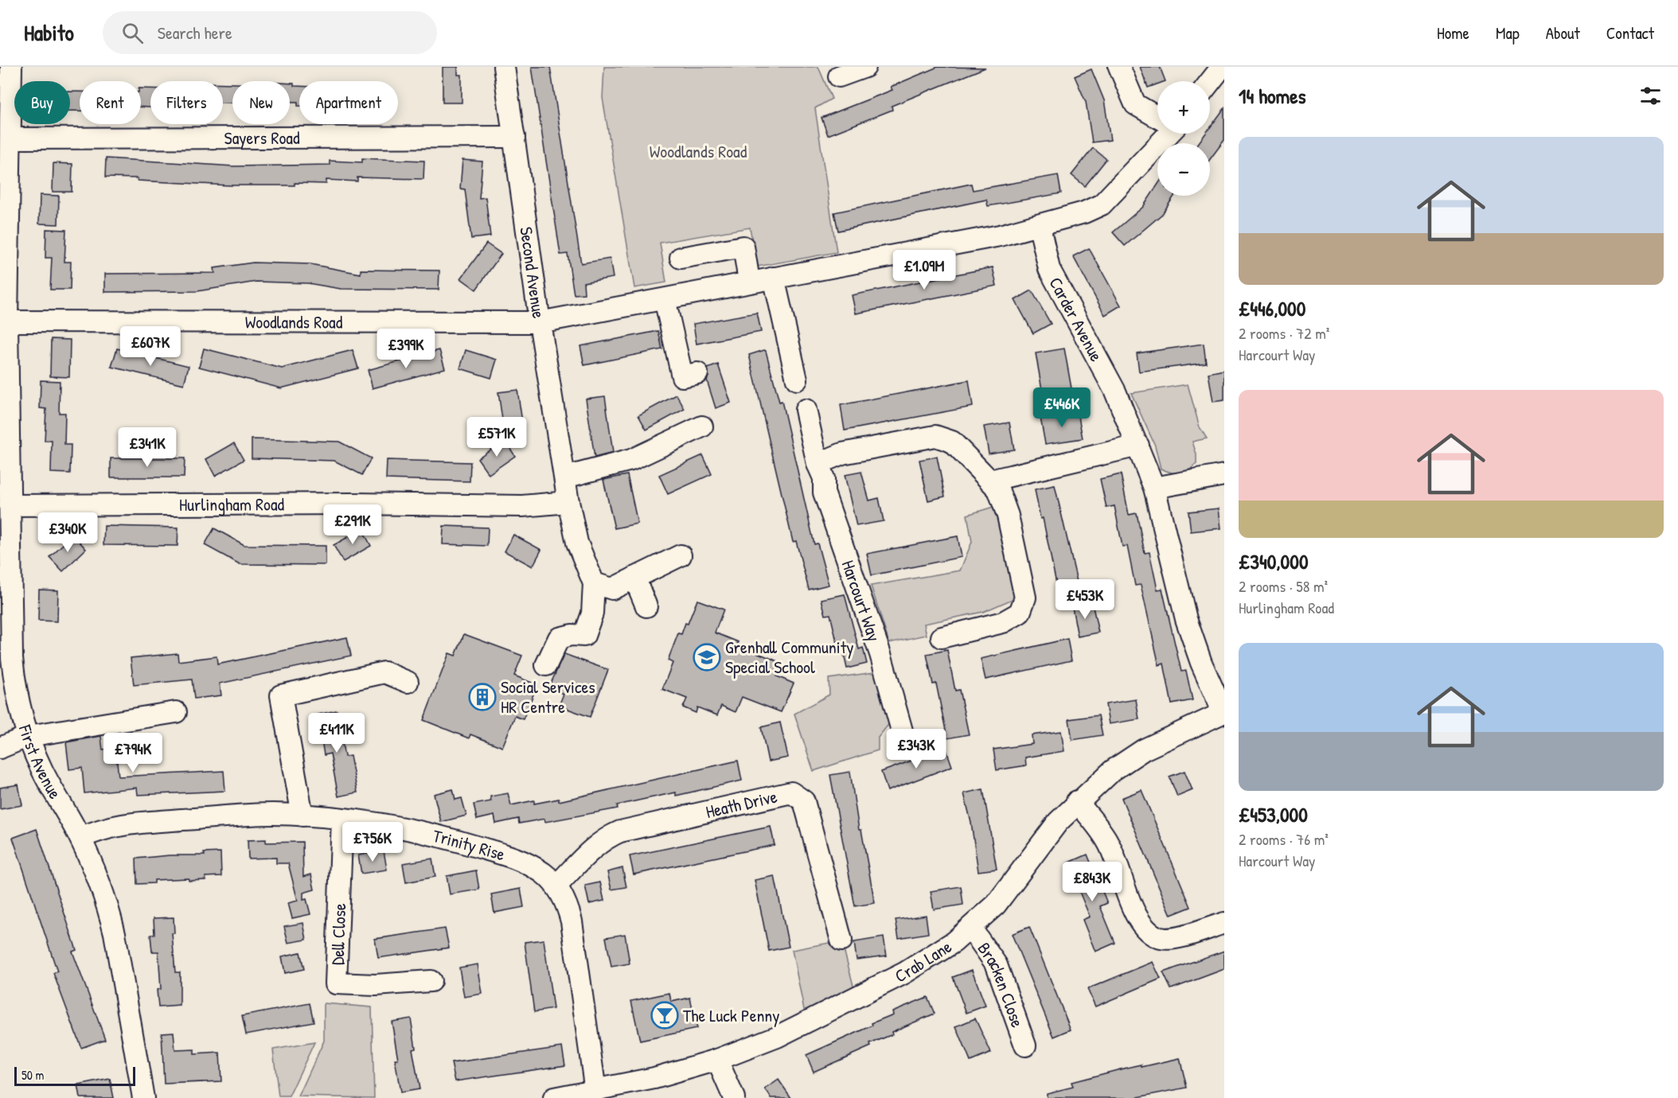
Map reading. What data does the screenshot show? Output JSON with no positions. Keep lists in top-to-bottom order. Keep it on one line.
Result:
{"streets":{"street":["Sayers Road","Second Avenue","Carder Avenue","Woodlands Road","Hurlingham Road","Harcourt Way","First Avenue","Heath Drive","Trinity Rise","Dell Close","Crab Lane","Bracken Close"]},"crossings":[["Sayers Road","Second Avenue"],["Sayers Road","First Avenue"],["Second Avenue","Woodlands Road"],["Second Avenue","Hurlingham Road"],["Carder Avenue","Woodlands Road"],["Carder Avenue","Crab Lane"],["Woodlands Road","First Avenue"],["Hurlingham Road","First Avenue"],["First Avenue","Trinity Rise"],["Heath Drive","Trinity Rise"],["Trinity Rise","Dell Close"],["Trinity Rise","Crab Lane"],["Crab Lane","Bracken Close"]],"parks":["Woodlands Road"],"places":{"school or university":["Grenhall Community Special School"],"building":["Social Services HR Centre"],"bar":["The Luck Penny"]},"scale_bar":"50 m","page":{"header":"Habito","search":"Search here","nav":["Home","Map","About","Contact"],"heading":"14 homes","map_buttons":["+","−"],"chip":["Buy","Rent","Filters","New","Apartment"],"list":[{"name":"£446,000","note":"2 rooms · 72 m² · Harcourt Way"},{"name":"£340,000","note":"2 rooms · 58 m² · Hurlingham Road"},{"name":"£453,000","note":"2 rooms · 76 m² · Harcourt Way"}],"price":["£1.09M","£607K","£399K","£446K","£571K","£341K","£291K","£340K","£453K","£411K","£343K","£794K","£756K","£843K"],"scale":"50 m"}}
